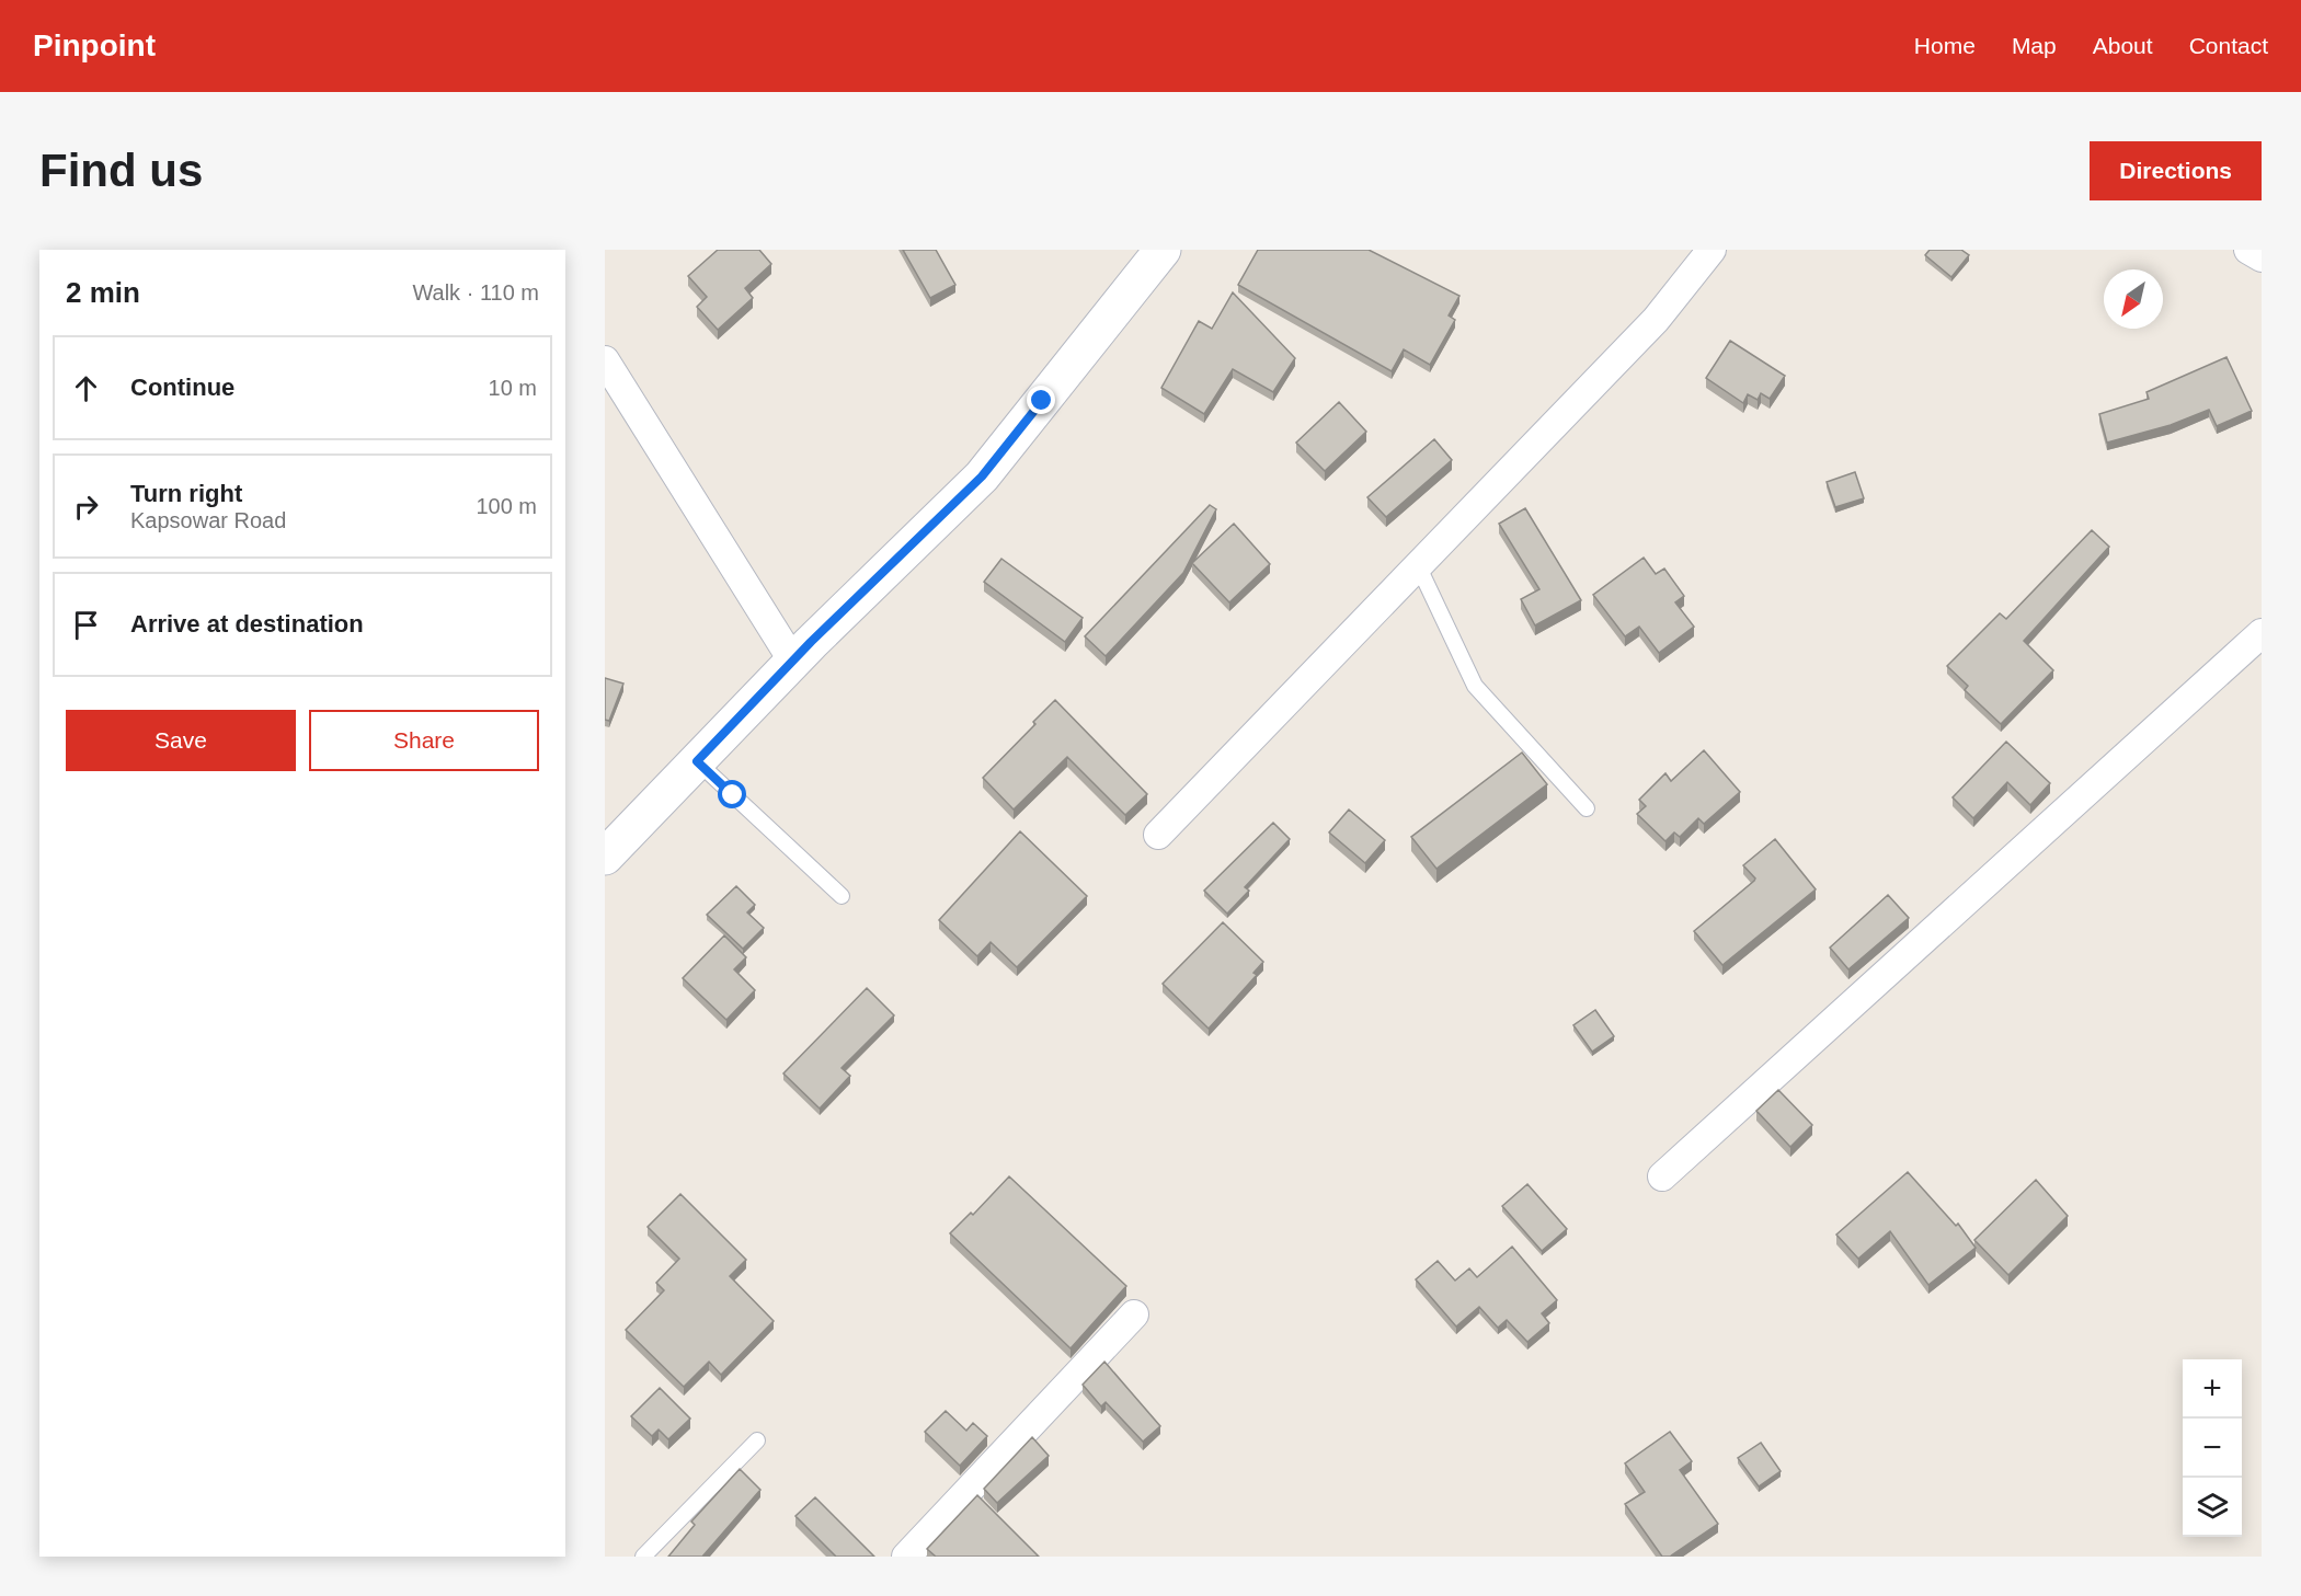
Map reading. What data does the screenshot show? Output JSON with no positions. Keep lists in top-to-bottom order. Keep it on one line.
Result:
{"north":"bottom left","page":{"header":"Pinpoint","nav":["Home","Map","About","Contact"],"buttons":["Directions",["Save","Share"]],"title":"Find us","heading":["2 min","Walk · 110 m"],"list":[["Continue","10 m"],["Turn right","Kapsowar Road","100 m"],"Arrive at destination"],"map_buttons":["+","−"]}}
